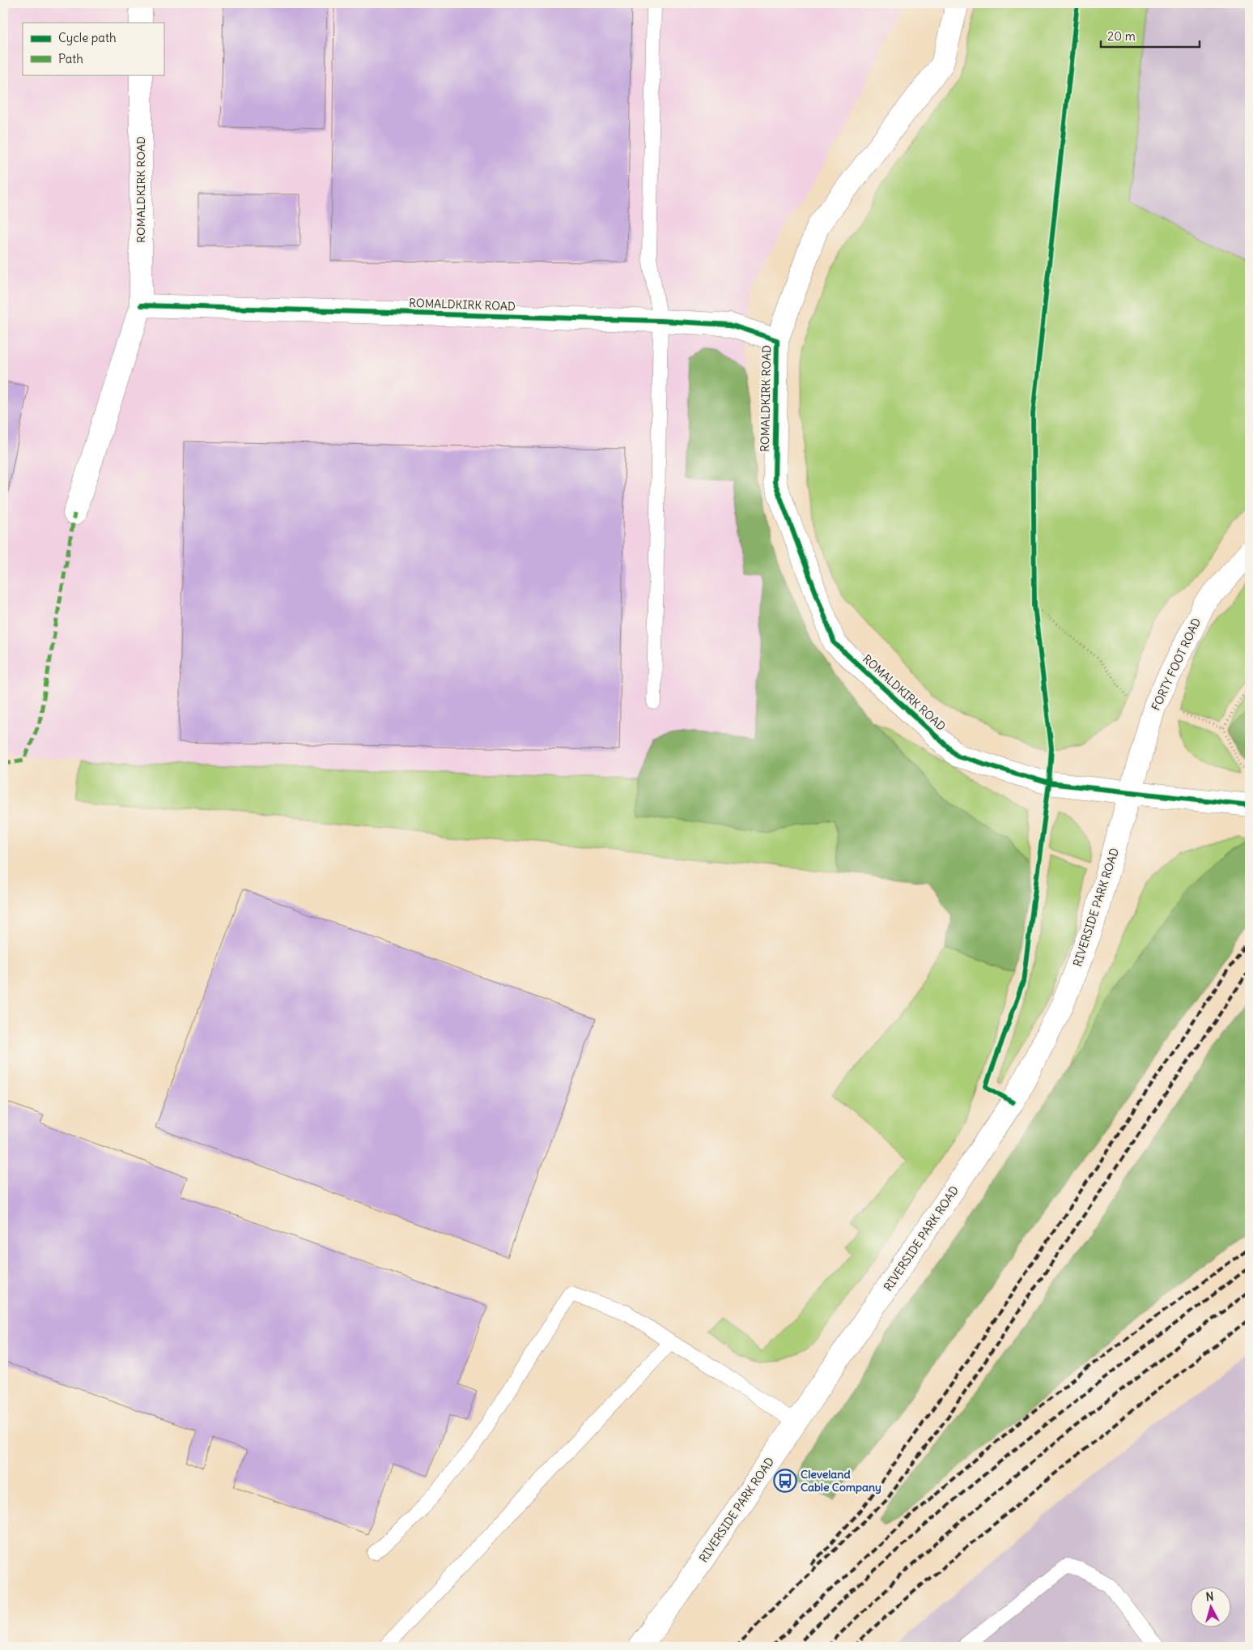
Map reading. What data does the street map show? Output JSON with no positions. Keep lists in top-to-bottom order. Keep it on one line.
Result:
{"streets":{"street":["ROMALDKIRK ROAD","FORTY FOOT ROAD","RIVERSIDE PARK ROAD"]},"crossings":[["ROMALDKIRK ROAD","FORTY FOOT ROAD"],["ROMALDKIRK ROAD","RIVERSIDE PARK ROAD"],["FORTY FOOT ROAD","RIVERSIDE PARK ROAD"]],"places":{"bus stop":["Cleveland Cable Company"]},"legend":["Cycle path","Path"],"scale_bar":"20 m","north":"top"}
